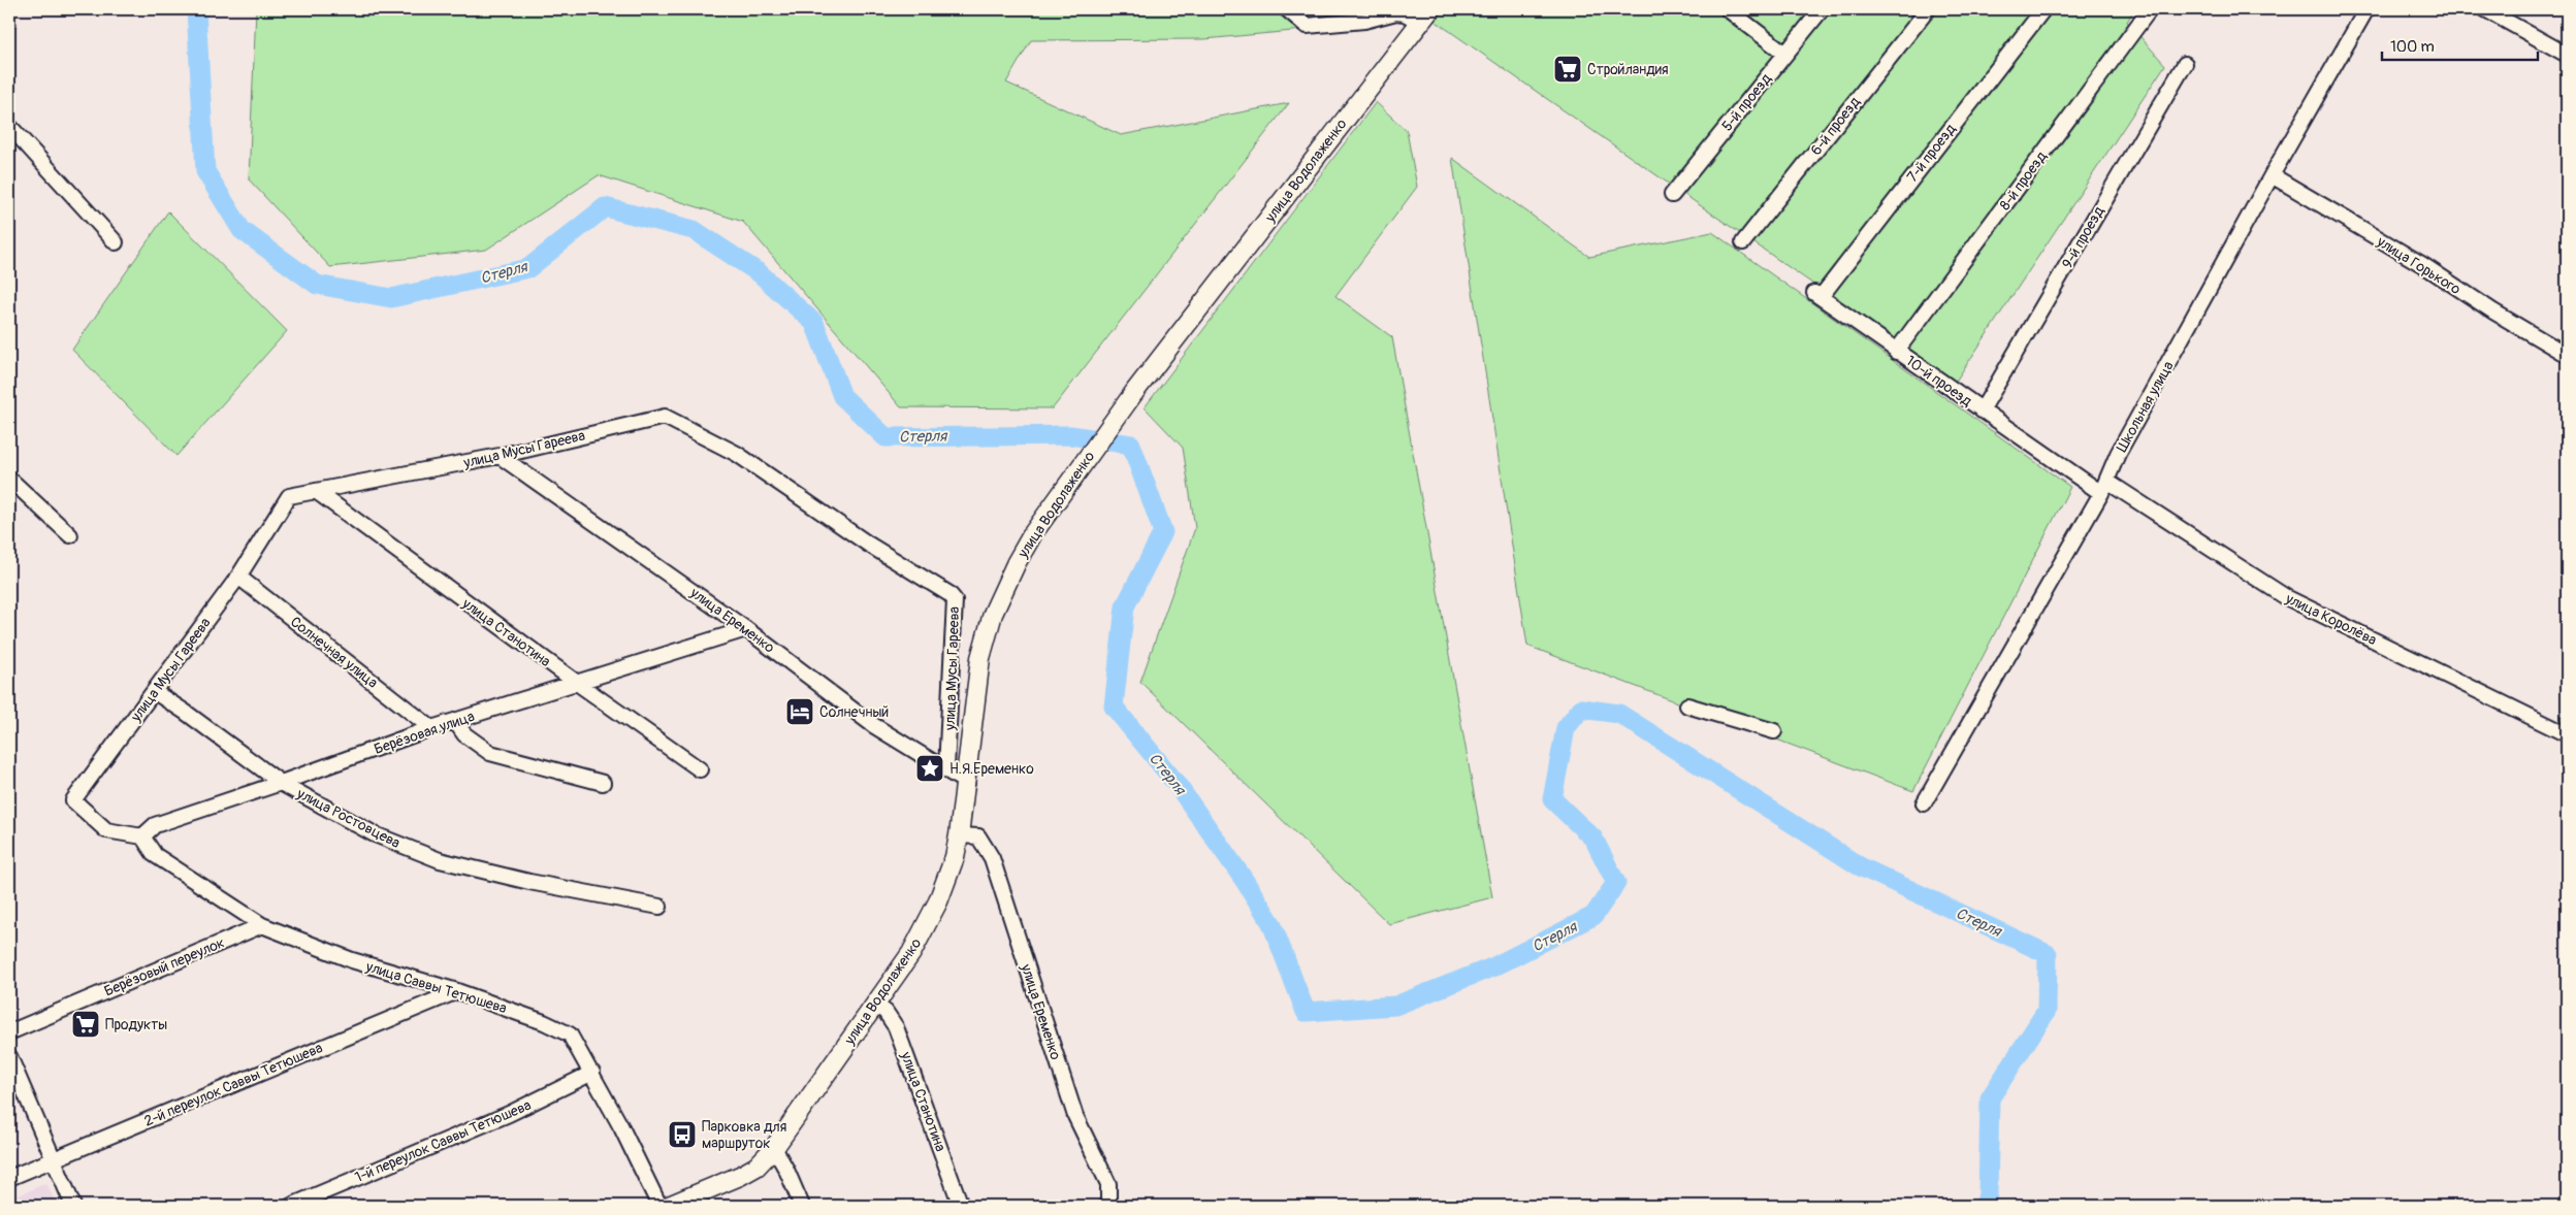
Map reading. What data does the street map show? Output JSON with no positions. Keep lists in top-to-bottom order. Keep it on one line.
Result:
{"streets":{"main road":["улица Водолаженко"],"street":["5-й проезд","6-й проезд","7-й проезд","8-й проезд","9-й проезд","улица Горького","10-й проезд","Школьная улица","улица Мусы Гареева","улица Королёва","улица Еременко","улица Станотина","Солнечная улица","Берёзовая улица","улица Ростовцева","Берёзовый переулок","улица Саввы Тетюшева","2-й переулок Саввы Тетюшева","1-й переулок Саввы Тетюшева"]},"crossings":[["7-й проезд","10-й проезд"],["улица Водолаженко","улица Еременко"],["улица Водолаженко","улица Станотина"],["8-й проезд","10-й проезд"],["9-й проезд","10-й проезд"],["улица Горького","Школьная улица"],["10-й проезд","Школьная улица"],["10-й проезд","улица Королёва"],["Школьная улица","улица Королёва"],["улица Мусы Гареева","улица Еременко"],["улица Мусы Гареева","улица Станотина"],["улица Мусы Гареева","Солнечная улица"],["улица Мусы Гареева","Берёзовая улица"],["улица Мусы Гареева","улица Ростовцева"],["улица Мусы Гареева","улица Саввы Тетюшева"],["улица Еременко","Берёзовая улица"],["улица Станотина","Берёзовая улица"],["Солнечная улица","Берёзовая улица"],["Берёзовая улица","улица Ростовцева"],["Берёзовая улица","улица Саввы Тетюшева"],["Берёзовый переулок","улица Саввы Тетюшева"],["улица Саввы Тетюшева","2-й переулок Саввы Тетюшева"],["улица Саввы Тетюшева","1-й переулок Саввы Тетюшева"]],"water":["Стерля"],"places":{"supermarket":["Стройландия","Продукты"],"hotel":["Солнечный"],"place":["Н.Я.Еременко"],"bus stop":["Парковка для маршруток"]},"scale_bar":"100 m"}
